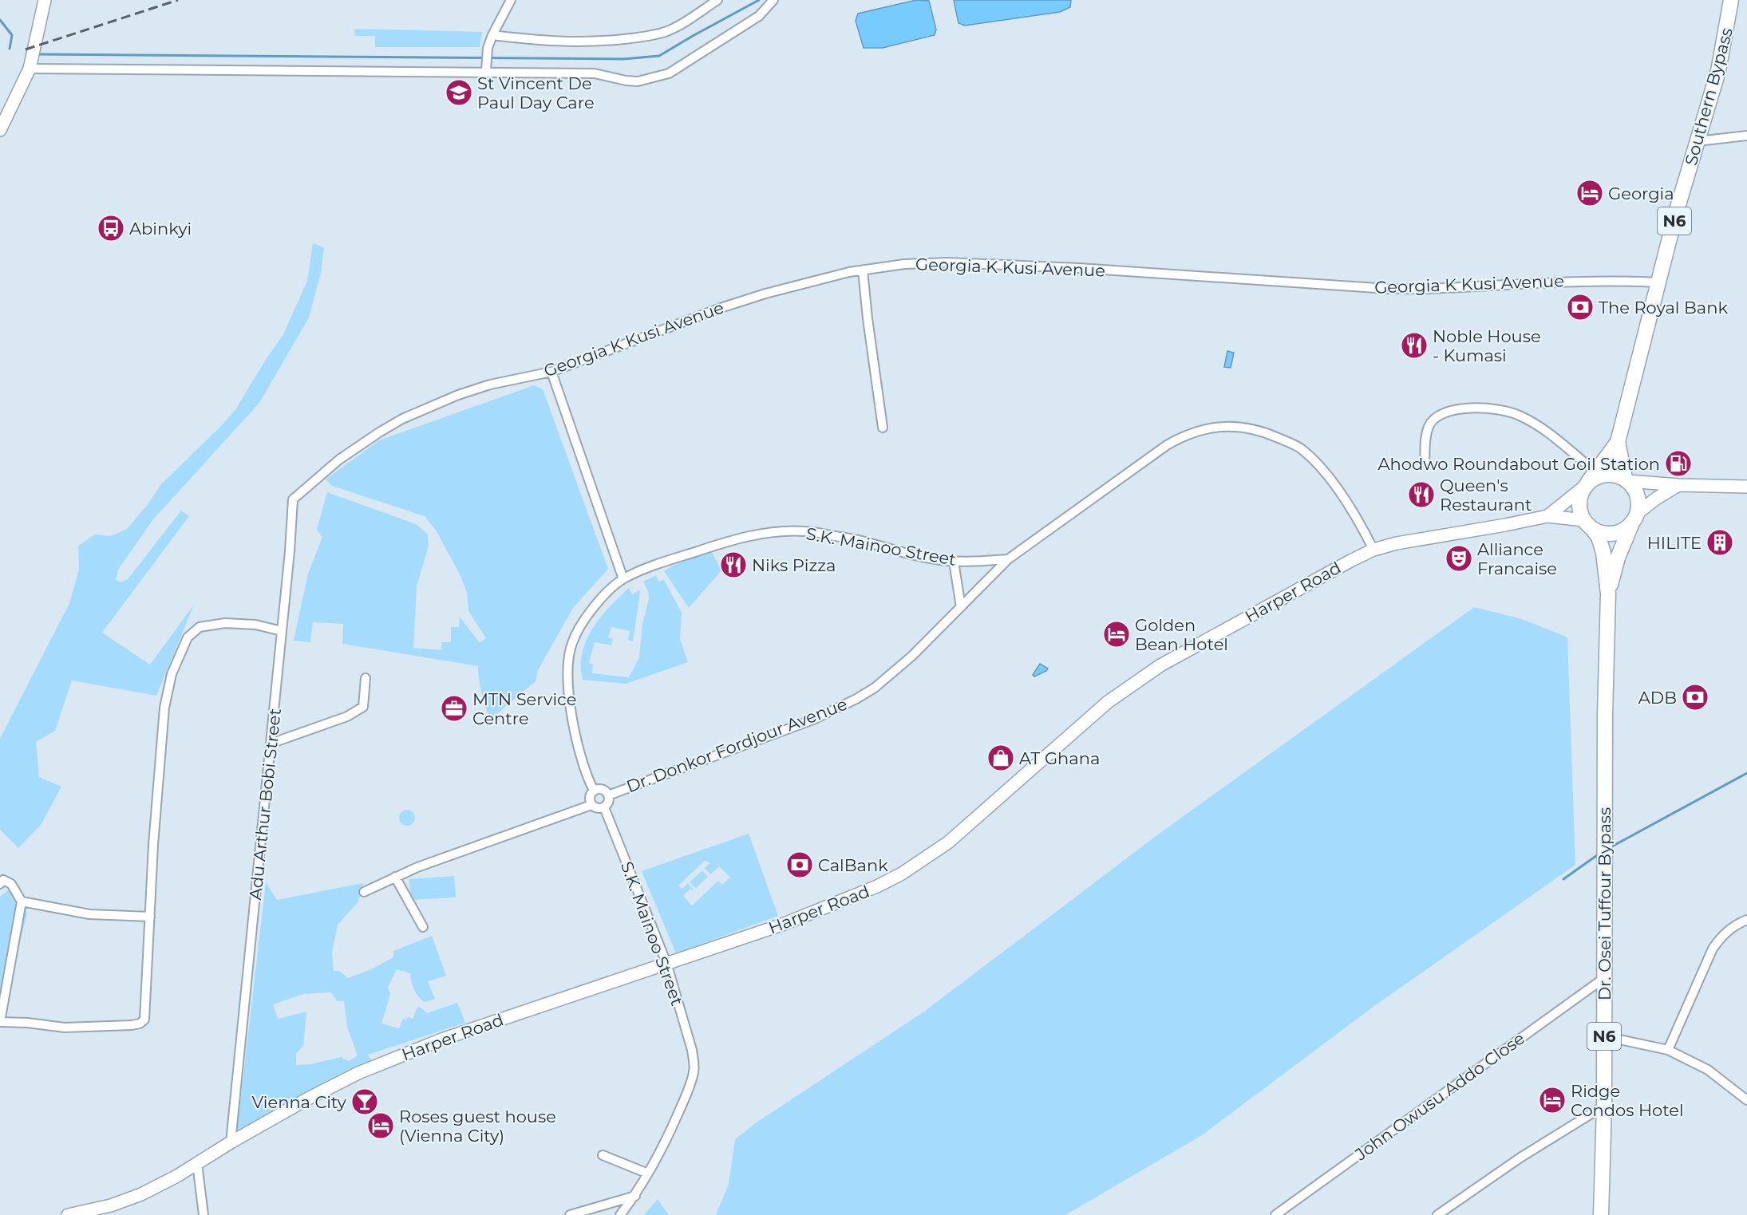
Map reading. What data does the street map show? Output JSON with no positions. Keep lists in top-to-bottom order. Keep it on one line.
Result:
{"streets":{"highway":["Southern Bypass","N6","Dr. Osei Tuffour Bypass"],"main road":["Harper Road"],"street":["Georgia K Kusi Avenue","S.K. Mainoo Street","Dr. Donkor Fordjour Avenue","Adu Arthur Bobi Street","John Owusu Addo Close"]},"crossings":[["Southern Bypass","N6"],["Southern Bypass","Georgia K Kusi Avenue"],["Southern Bypass","Harper Road"],["Southern Bypass","Dr. Osei Tuffour Bypass"],["N6","Harper Road"],["N6","Dr. Osei Tuffour Bypass"],["Georgia K Kusi Avenue","Adu Arthur Bobi Street"],["S.K. Mainoo Street","Harper Road"],["S.K. Mainoo Street","Dr. Donkor Fordjour Avenue"],["Harper Road","Dr. Donkor Fordjour Avenue"],["Harper Road","Adu Arthur Bobi Street"],["Harper Road","Dr. Osei Tuffour Bypass"],["Dr. Osei Tuffour Bypass","John Owusu Addo Close"]],"places":{"school or university":["St Vincent De Paul Day Care"],"hotel":["Georgia","Golden Bean Hotel","Ridge Condos Hotel","Roses guest house (Vienna City)"],"bus stop":["Abinkyi"],"bank":["The Royal Bank","ADB","CalBank"],"restaurant":["Noble House - Kumasi","Queen's Restaurant","Niks Pizza"],"fuel station":["Ahodwo Roundabout Goil Station"],"building":["HILITE"],"theatre":["Alliance Francaise"],"office":["MTN Service Centre"],"shop":["AT Ghana"],"bar":["Vienna City"]}}
